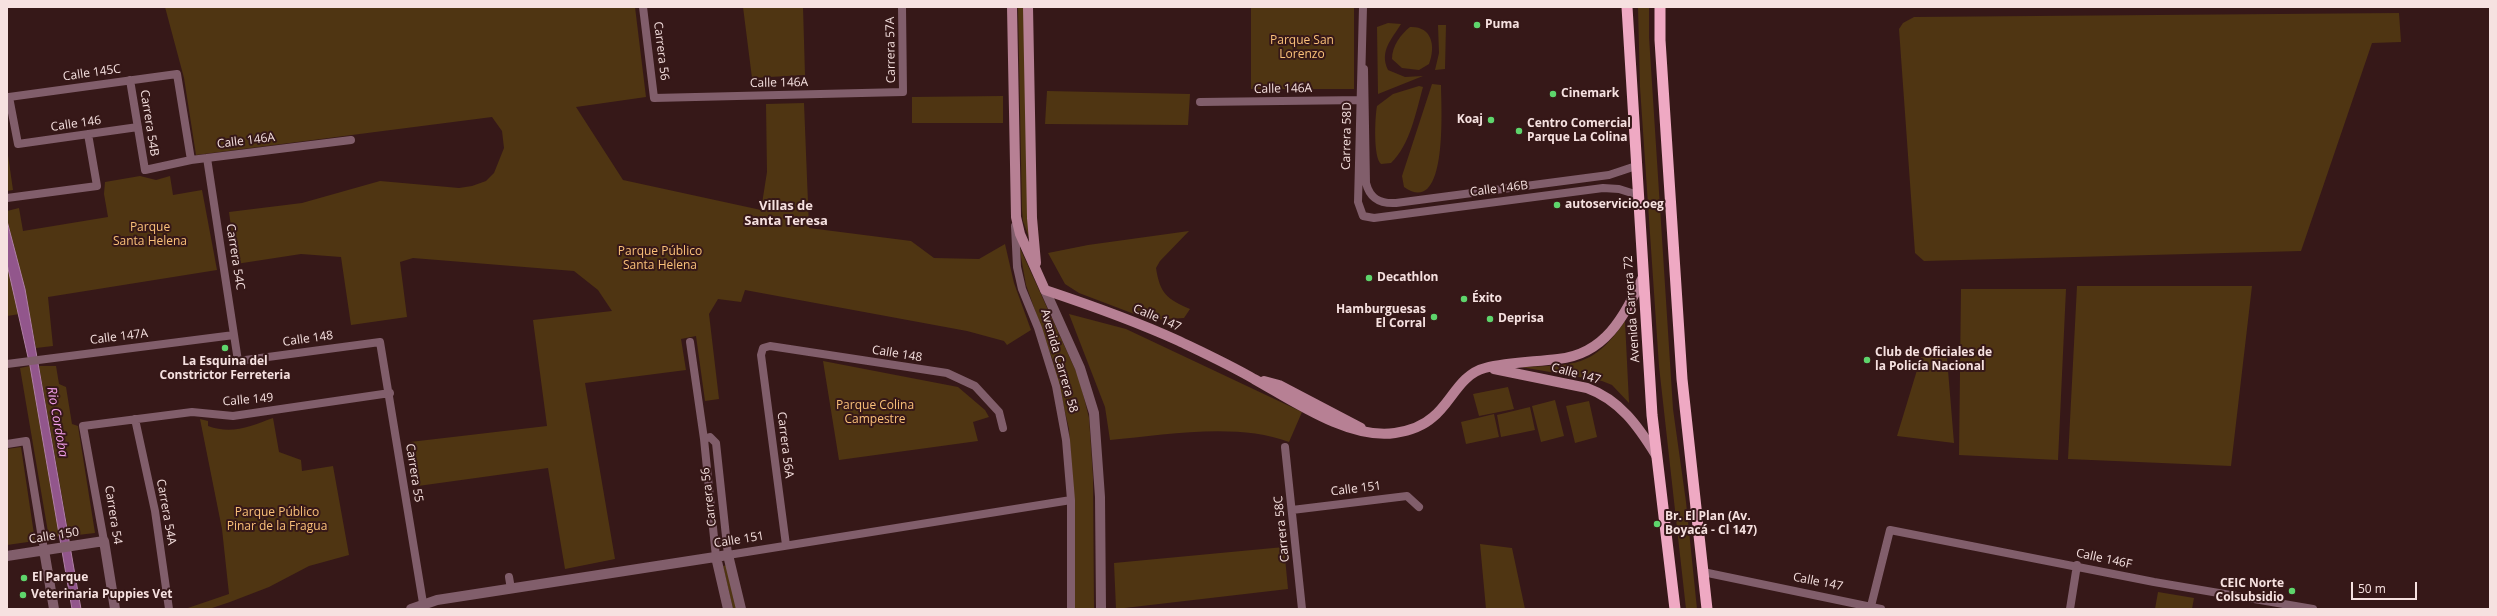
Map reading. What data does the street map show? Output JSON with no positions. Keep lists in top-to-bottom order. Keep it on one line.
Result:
{"streets":{"highway":["Avenida Carrera 72"],"main road":["Calle 147","Avenida Carrera 58"],"street":["Carrera 57A","Carrera 56","Calle 145C","Calle 146A","Carrera 54B","Calle 146","Carrera 58D","Calle 146B","Carrera 54C","Calle 147A","Calle 148","Calle 149","Carrera 56A","Carrera 55","Calle 151","Carrera 54A","Carrera 54","Carrera 58C","Calle 150","Calle 146F"]},"crossings":[["Carrera 57A","Calle 146A"],["Carrera 56","Calle 146A"],["Carrera 56","Calle 151"],["Calle 145C","Calle 146A"],["Calle 145C","Carrera 54B"],["Calle 145C","Calle 146"],["Calle 146A","Carrera 54B"],["Calle 146A","Carrera 58D"],["Calle 146A","Carrera 54C"],["Carrera 54B","Calle 146"],["Carrera 58D","Calle 146B"],["Calle 146B","Avenida Carrera 72"],["Carrera 54C","Calle 147A"],["Carrera 54C","Calle 148"],["Avenida Carrera 72","Calle 147"],["Calle 147","Avenida Carrera 58"],["Calle 147","Calle 146F"],["Calle 148","Carrera 56A"],["Calle 148","Carrera 55"],["Avenida Carrera 58","Calle 151"],["Calle 149","Carrera 55"],["Calle 149","Carrera 54A"],["Calle 149","Carrera 54"],["Carrera 56A","Calle 151"],["Carrera 55","Calle 151"],["Calle 151","Carrera 58C"],["Carrera 54","Calle 150"]],"districts":["Villas de Santa Teresa"],"water":["Rio Cordoba"],"parks":["Parque San Lorenzo","Parque Santa Helena","Parque Público Santa Helena","Parque Colina Campestre","Parque Público Pinar de la Fragua"],"places":["Puma","Cinemark","Koaj","Centro Comercial Parque La Colina","autoservicio.oeg","Decathlon","Éxito","Hamburguesas El Corral","Deprisa","La Esquina del Constrictor Ferreteria","Club de Oficiales de la Policía Nacional","Br. El Plan (Av. Boyacá - Cl 147)","El Parque","CEIC Norte Colsubsidio","Veterinaria Puppies Vet"],"scale_bar":"50 m"}
